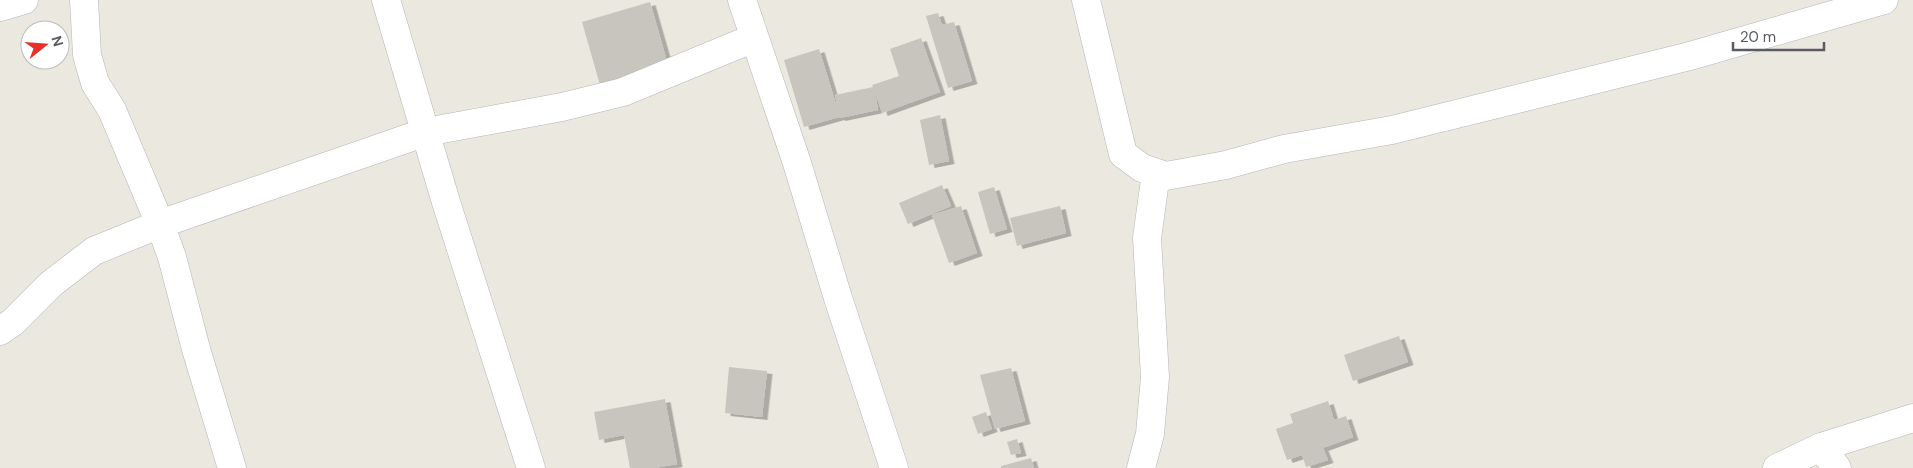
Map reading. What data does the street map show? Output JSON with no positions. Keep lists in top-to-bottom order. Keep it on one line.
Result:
{"scale_bar":"20 m","north":"right"}
